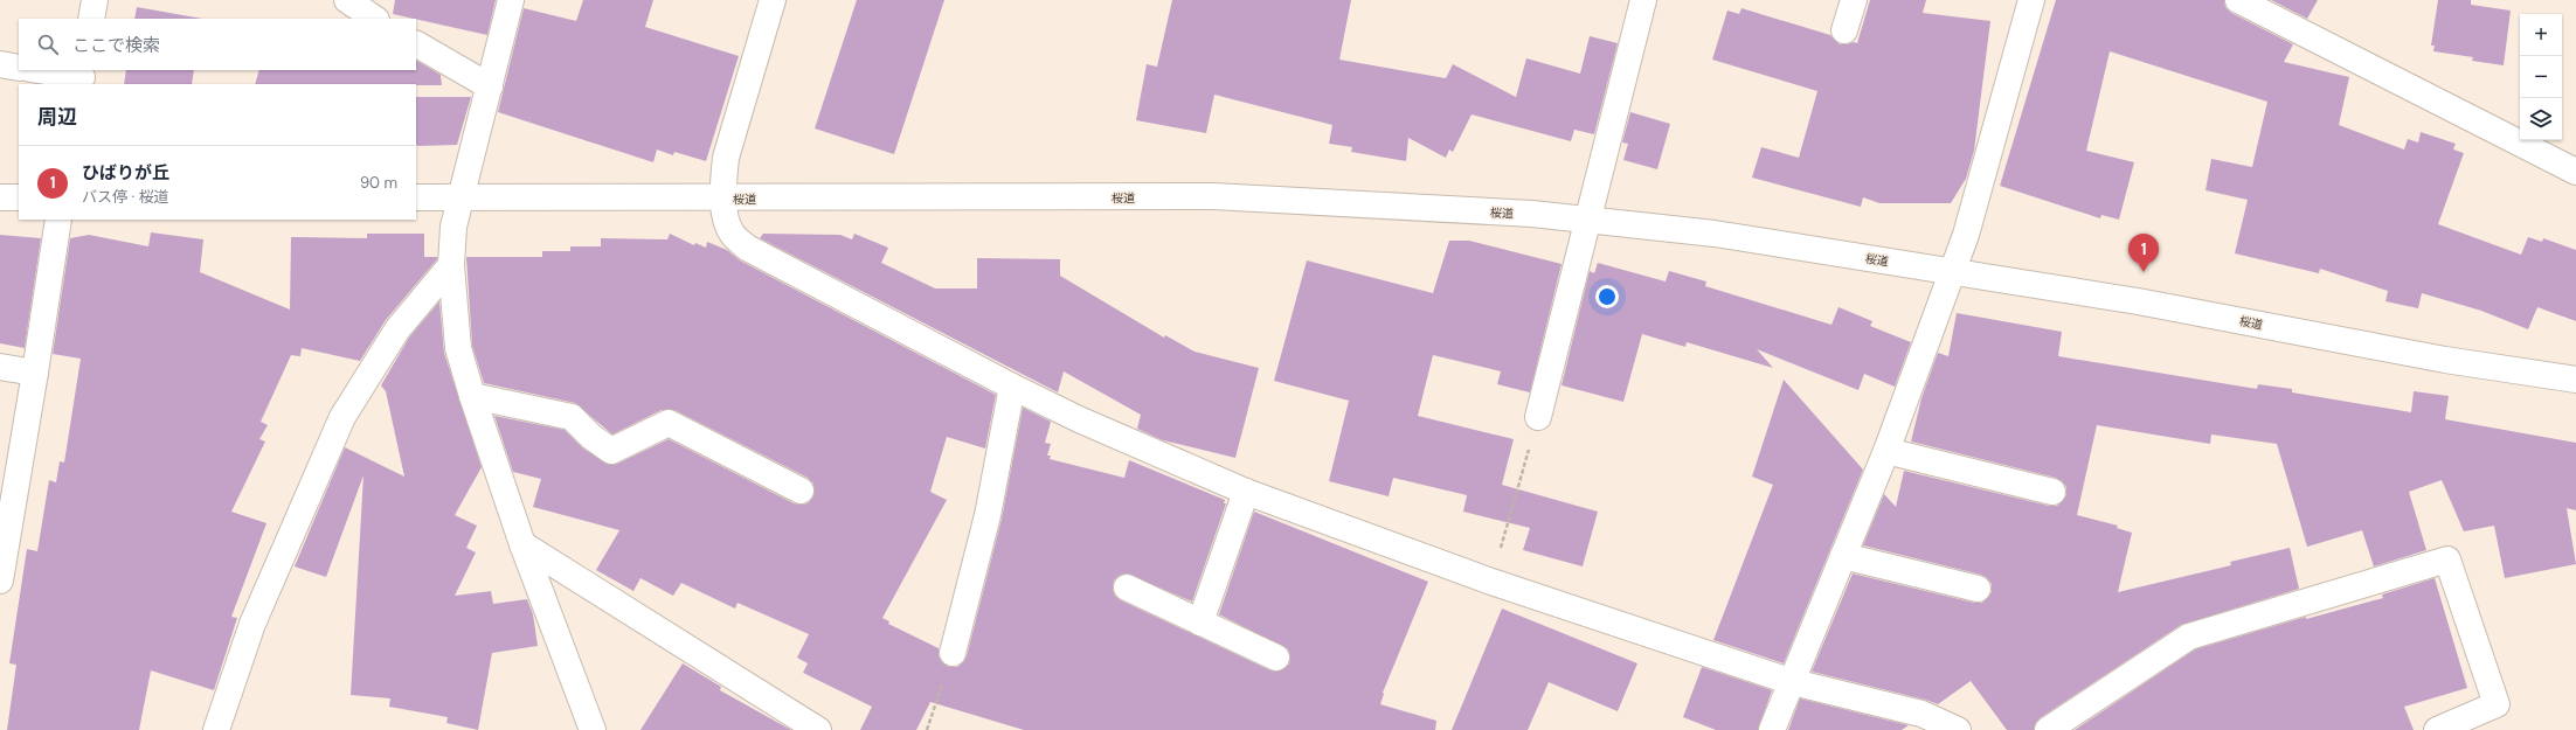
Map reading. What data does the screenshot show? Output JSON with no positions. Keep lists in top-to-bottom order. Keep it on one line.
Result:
{"streets":{"street":["桜道"]},"page":{"map_buttons":["+","−"],"search":"ここで検索","heading":"周辺","list":[{"mark":"1","name":"ひばりが丘","note":"バス停 · 桜道","value":"90 m"}],"pins":"1"}}
